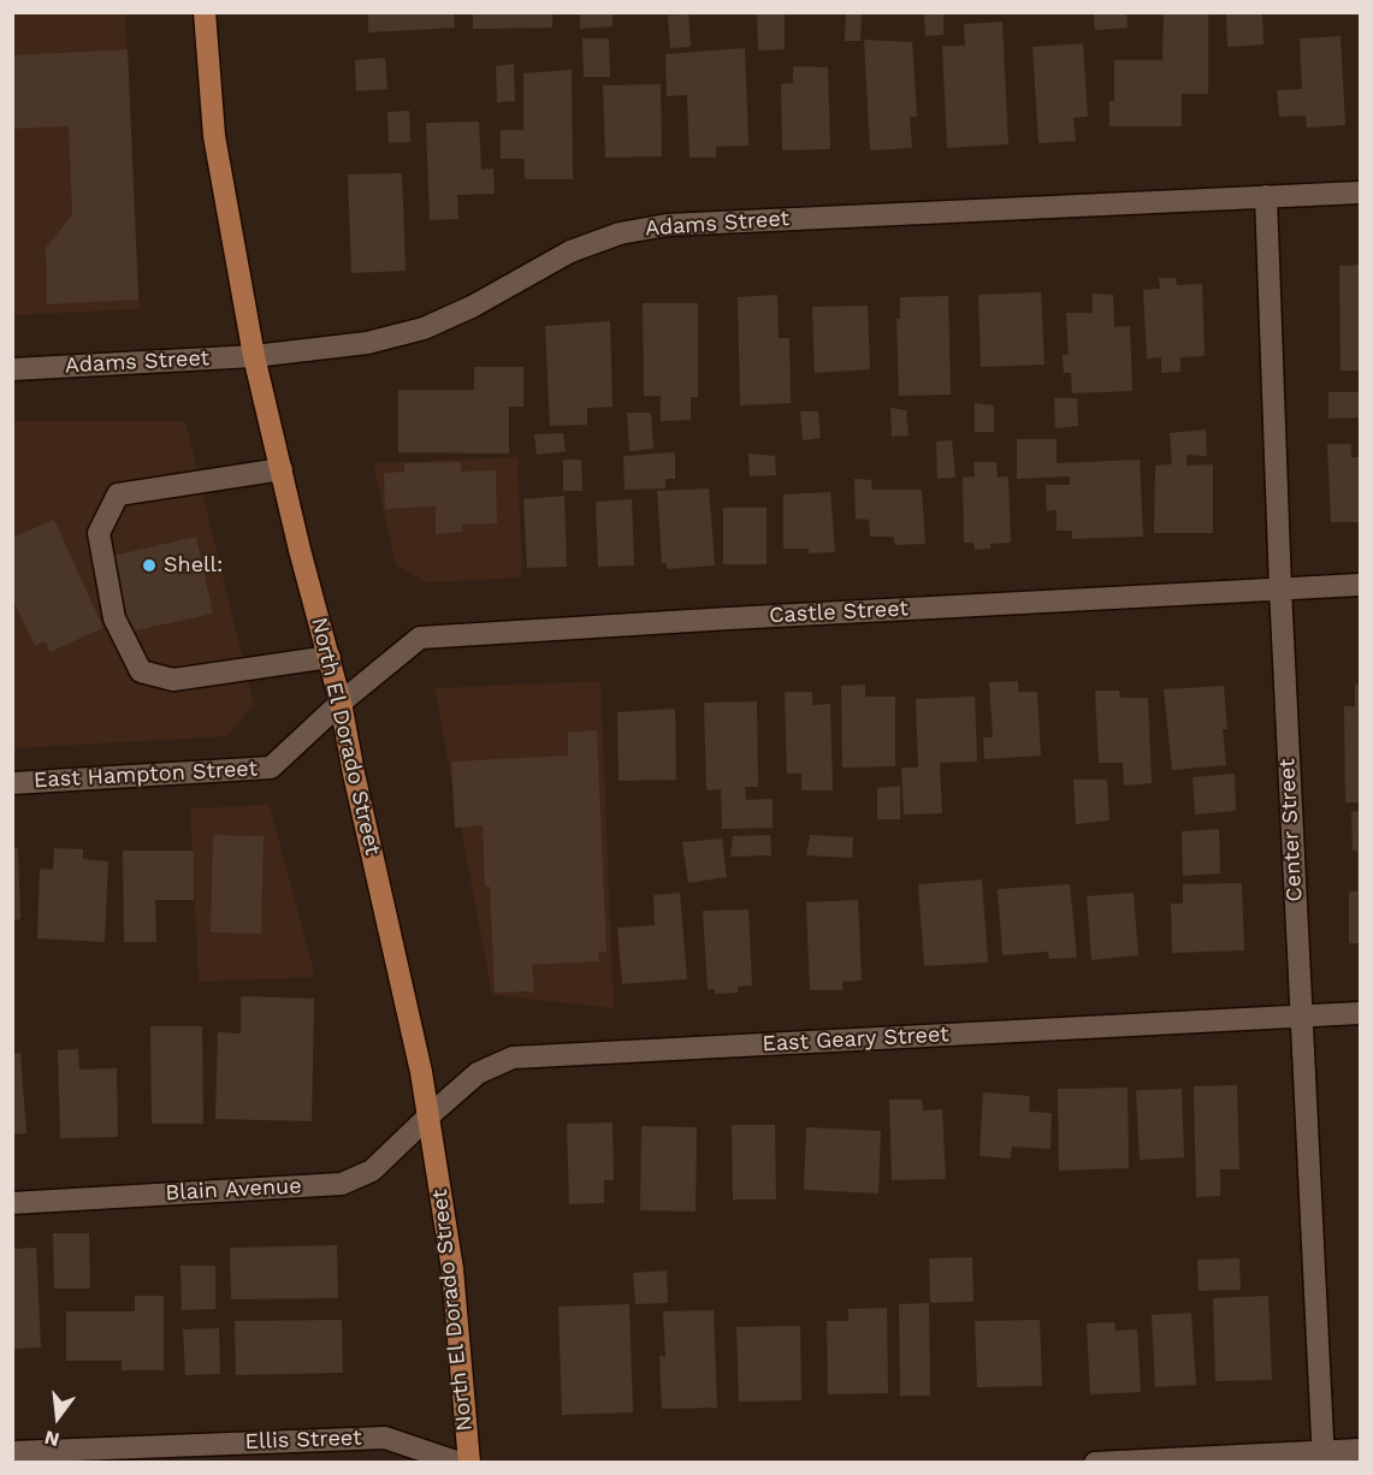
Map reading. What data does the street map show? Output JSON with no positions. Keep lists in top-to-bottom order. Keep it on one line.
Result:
{"streets":{"main road":["North El Dorado Street"],"street":["Adams Street","Castle Street","East Hampton Street","Center Street","East Geary Street","Blain Avenue","Ellis Street"]},"crossings":[["Adams Street","North El Dorado Street"],["Adams Street","Center Street"],["Castle Street","North El Dorado Street"],["Castle Street","East Hampton Street"],["Castle Street","Center Street"],["North El Dorado Street","East Hampton Street"],["North El Dorado Street","East Geary Street"],["North El Dorado Street","Blain Avenue"],["Center Street","East Geary Street"],["East Geary Street","Blain Avenue"]],"places":["Shell:"],"north":"bottom"}
